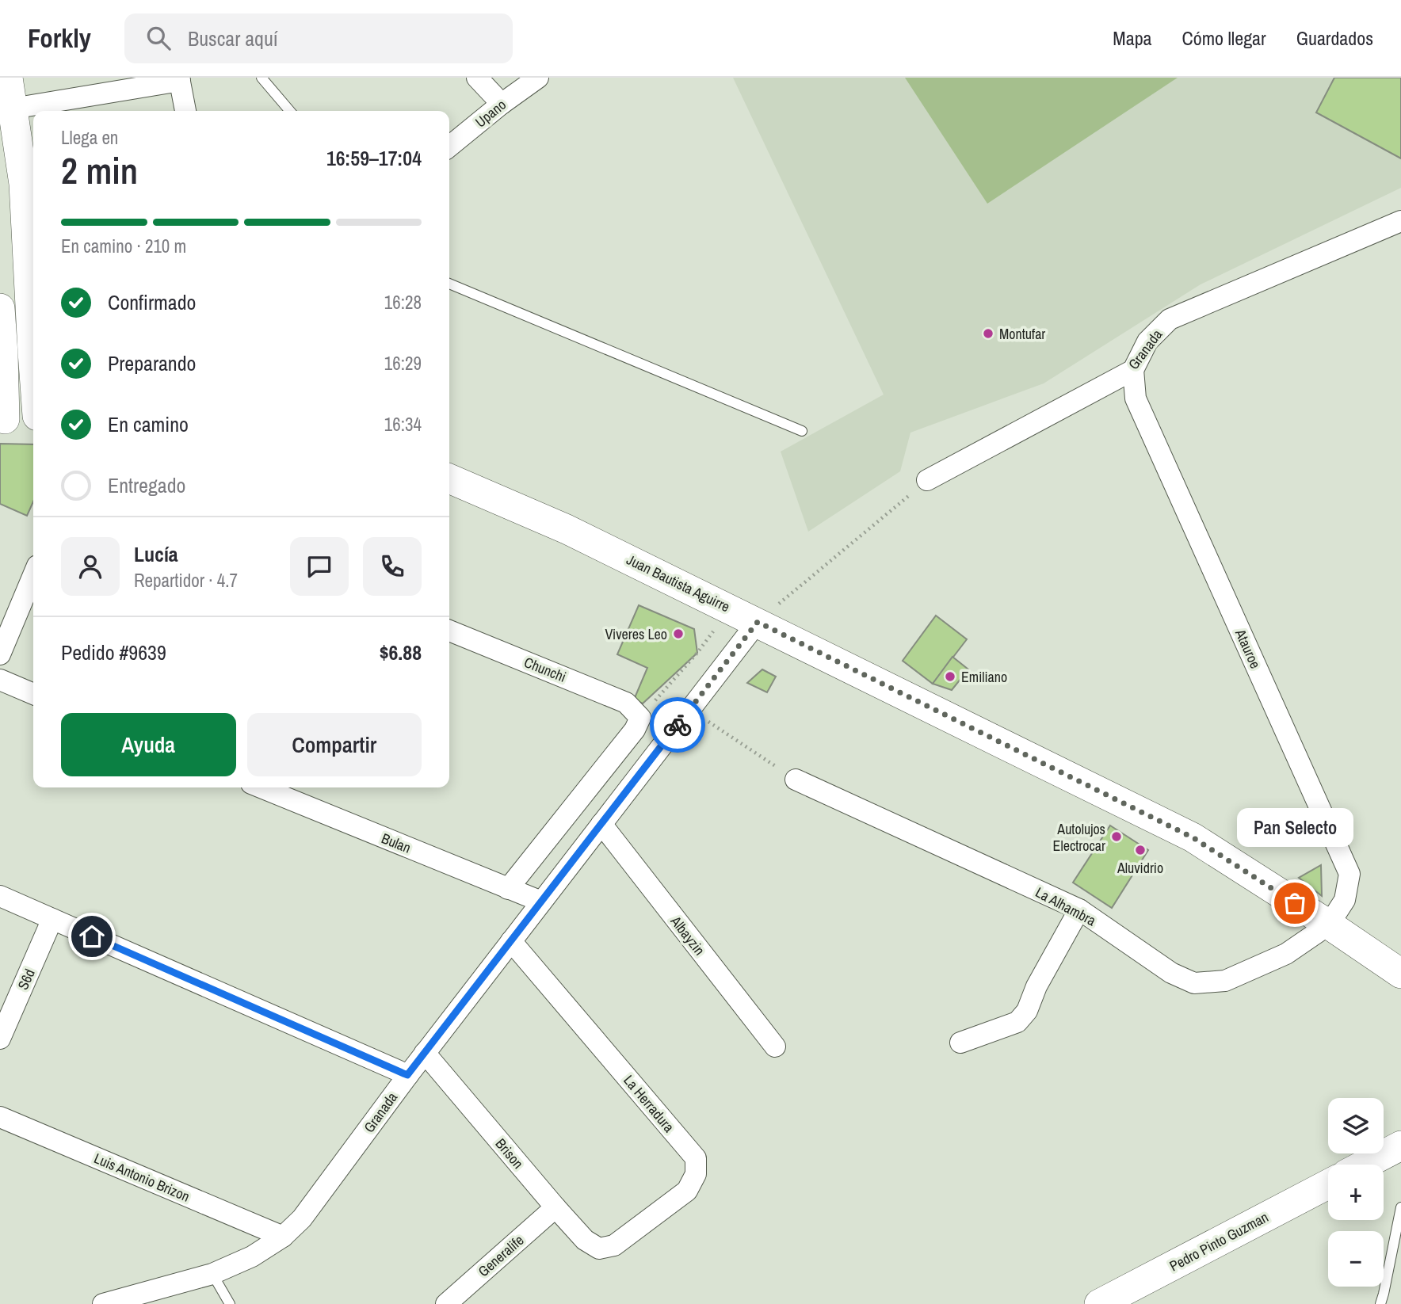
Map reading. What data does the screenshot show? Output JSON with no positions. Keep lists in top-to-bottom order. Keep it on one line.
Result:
{"streets":{"main road":["Juan Bautista Aguirre","Pedro Pinto Guzman"],"street":["Upano","Granada","Atauroe","Chunchi","Bulan","La Alhambra","Albayzin","S6d","La Herradura","Brison","Luis Antonio Brizon","Generalife"]},"crossings":[["Granada","Juan Bautista Aguirre"],["Granada","Atauroe"],["Granada","Bulan"],["Granada","Albayzin"],["Granada","La Herradura"],["Granada","Brison"],["Granada","Luis Antonio Brizon"],["Juan Bautista Aguirre","Atauroe"],["Juan Bautista Aguirre","La Alhambra"],["Atauroe","La Alhambra"],["La Herradura","Brison"],["Brison","Generalife"]],"places":["Montufar","Viveres Leo","Emiliano","Autolujos Electrocar","Aluvidrio","Pan Selecto"],"page":{"header":"Forkly","search":"Buscar aquí","nav":["Mapa","Cómo llegar","Guardados"],"heading":["2 min","Llega en","16:59–17:04"],"panel":["Lucía","Repartidor · 4.7","Pedido #9639","$6.88"],"bar":"En camino · 210 m","list":[["Confirmado","16:28"],["Preparando","16:29"],["En camino","16:34"],"Entregado"],"buttons":["Ayuda","Compartir"],"bubble":"Pan Selecto","map_buttons":["+","−"]}}
